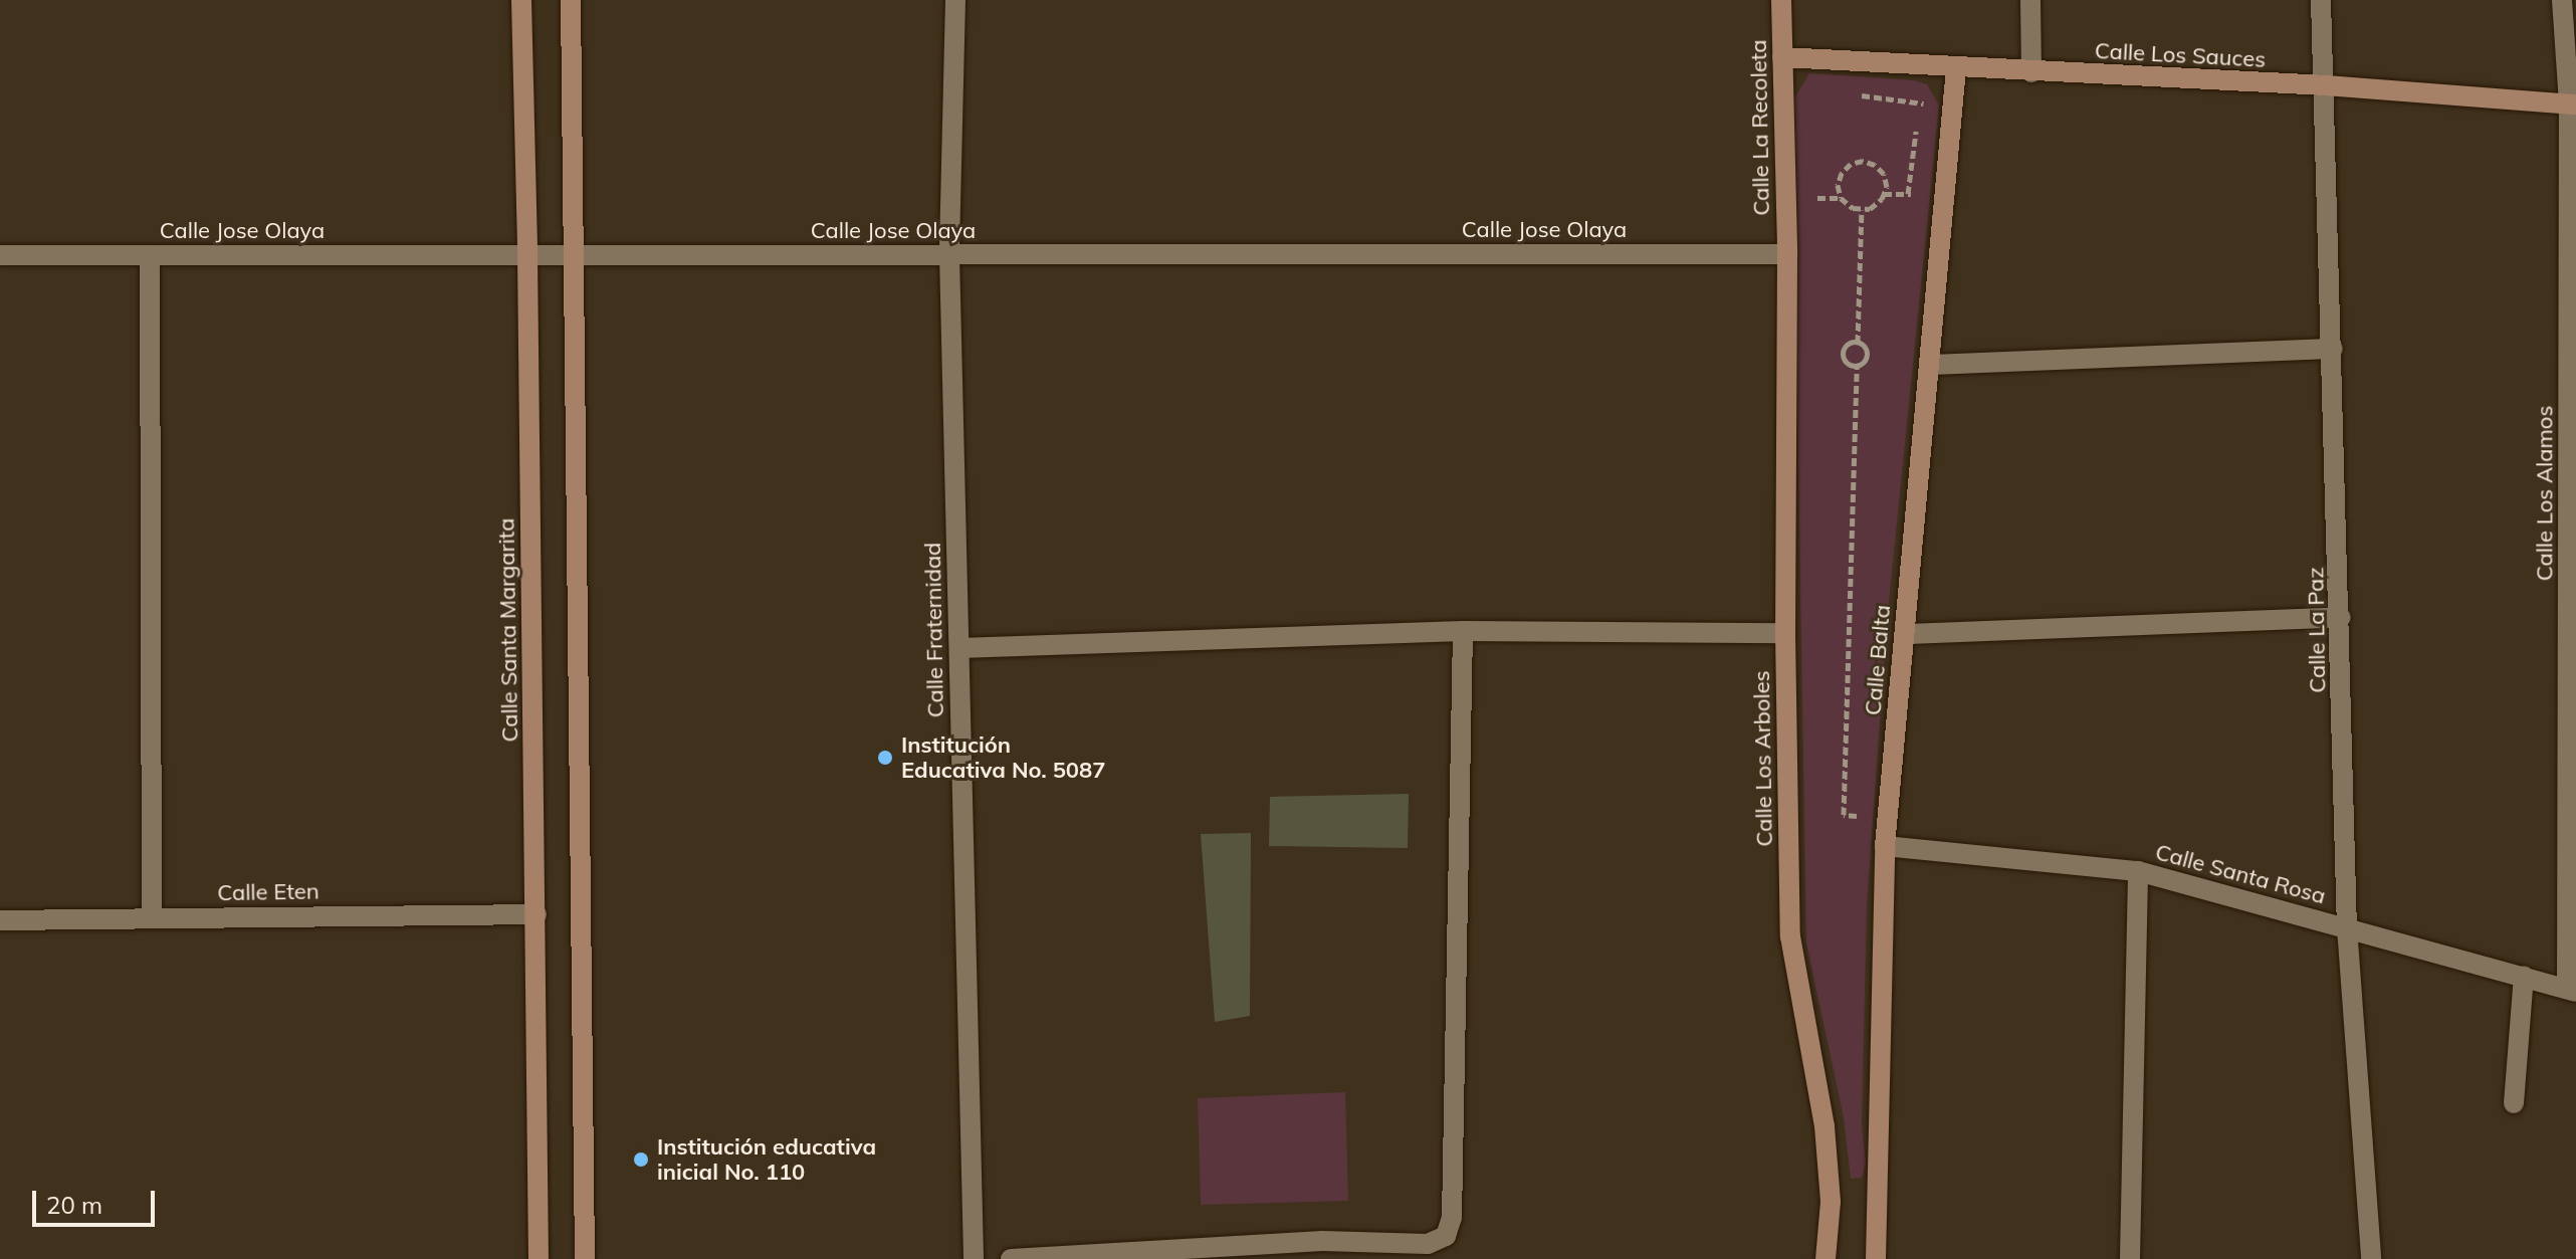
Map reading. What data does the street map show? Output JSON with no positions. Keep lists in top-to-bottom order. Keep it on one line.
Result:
{"streets":{"street":["Calle Los Sauces","Calle La Recoleta","Calle Jose Olaya","Calle Los Alamos","Calle Santa Margarita","Calle Fraternidad","Calle La Paz","Calle Balta","Calle Los Arboles","Calle Santa Rosa","Calle Eten"]},"crossings":[["Calle Los Sauces","Calle La Recoleta"],["Calle Los Sauces","Calle Los Alamos"],["Calle Los Sauces","Calle La Paz"],["Calle Los Sauces","Calle Balta"],["Calle La Recoleta","Calle Jose Olaya"],["Calle La Recoleta","Calle Los Arboles"],["Calle Jose Olaya","Calle Santa Margarita"],["Calle Jose Olaya","Calle Fraternidad"],["Calle Jose Olaya","Calle Los Arboles"],["Calle Los Alamos","Calle Santa Rosa"],["Calle Santa Margarita","Calle Eten"],["Calle La Paz","Calle Santa Rosa"],["Calle Balta","Calle Santa Rosa"]],"places":["Institución Educativa No. 5087","Institución educativa inicial No. 110"],"scale_bar":"20 m"}
